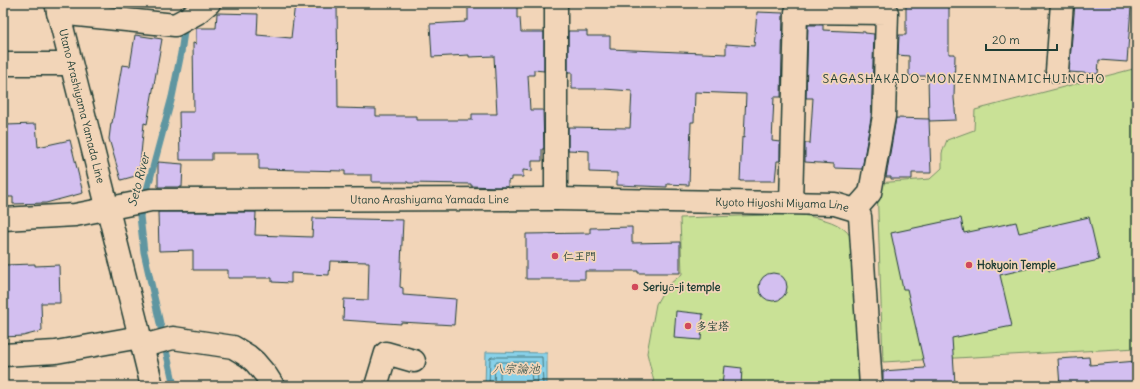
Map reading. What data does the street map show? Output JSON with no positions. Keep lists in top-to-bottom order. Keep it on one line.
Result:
{"streets":{"main road":["Utano Arashiyama Yamada Line","Kyoto Hiyoshi Miyama Line"]},"crossings":[["Utano Arashiyama Yamada Line","Kyoto Hiyoshi Miyama Line"]],"districts":["SAGASHAKADO-MONZENMINAMICHUINCHO"],"water":["Seto River","八宗論池"],"places":["仁王門","Hokyoin Temple","Seriyō-ji temple","多宝塔"],"scale_bar":"20 m"}
